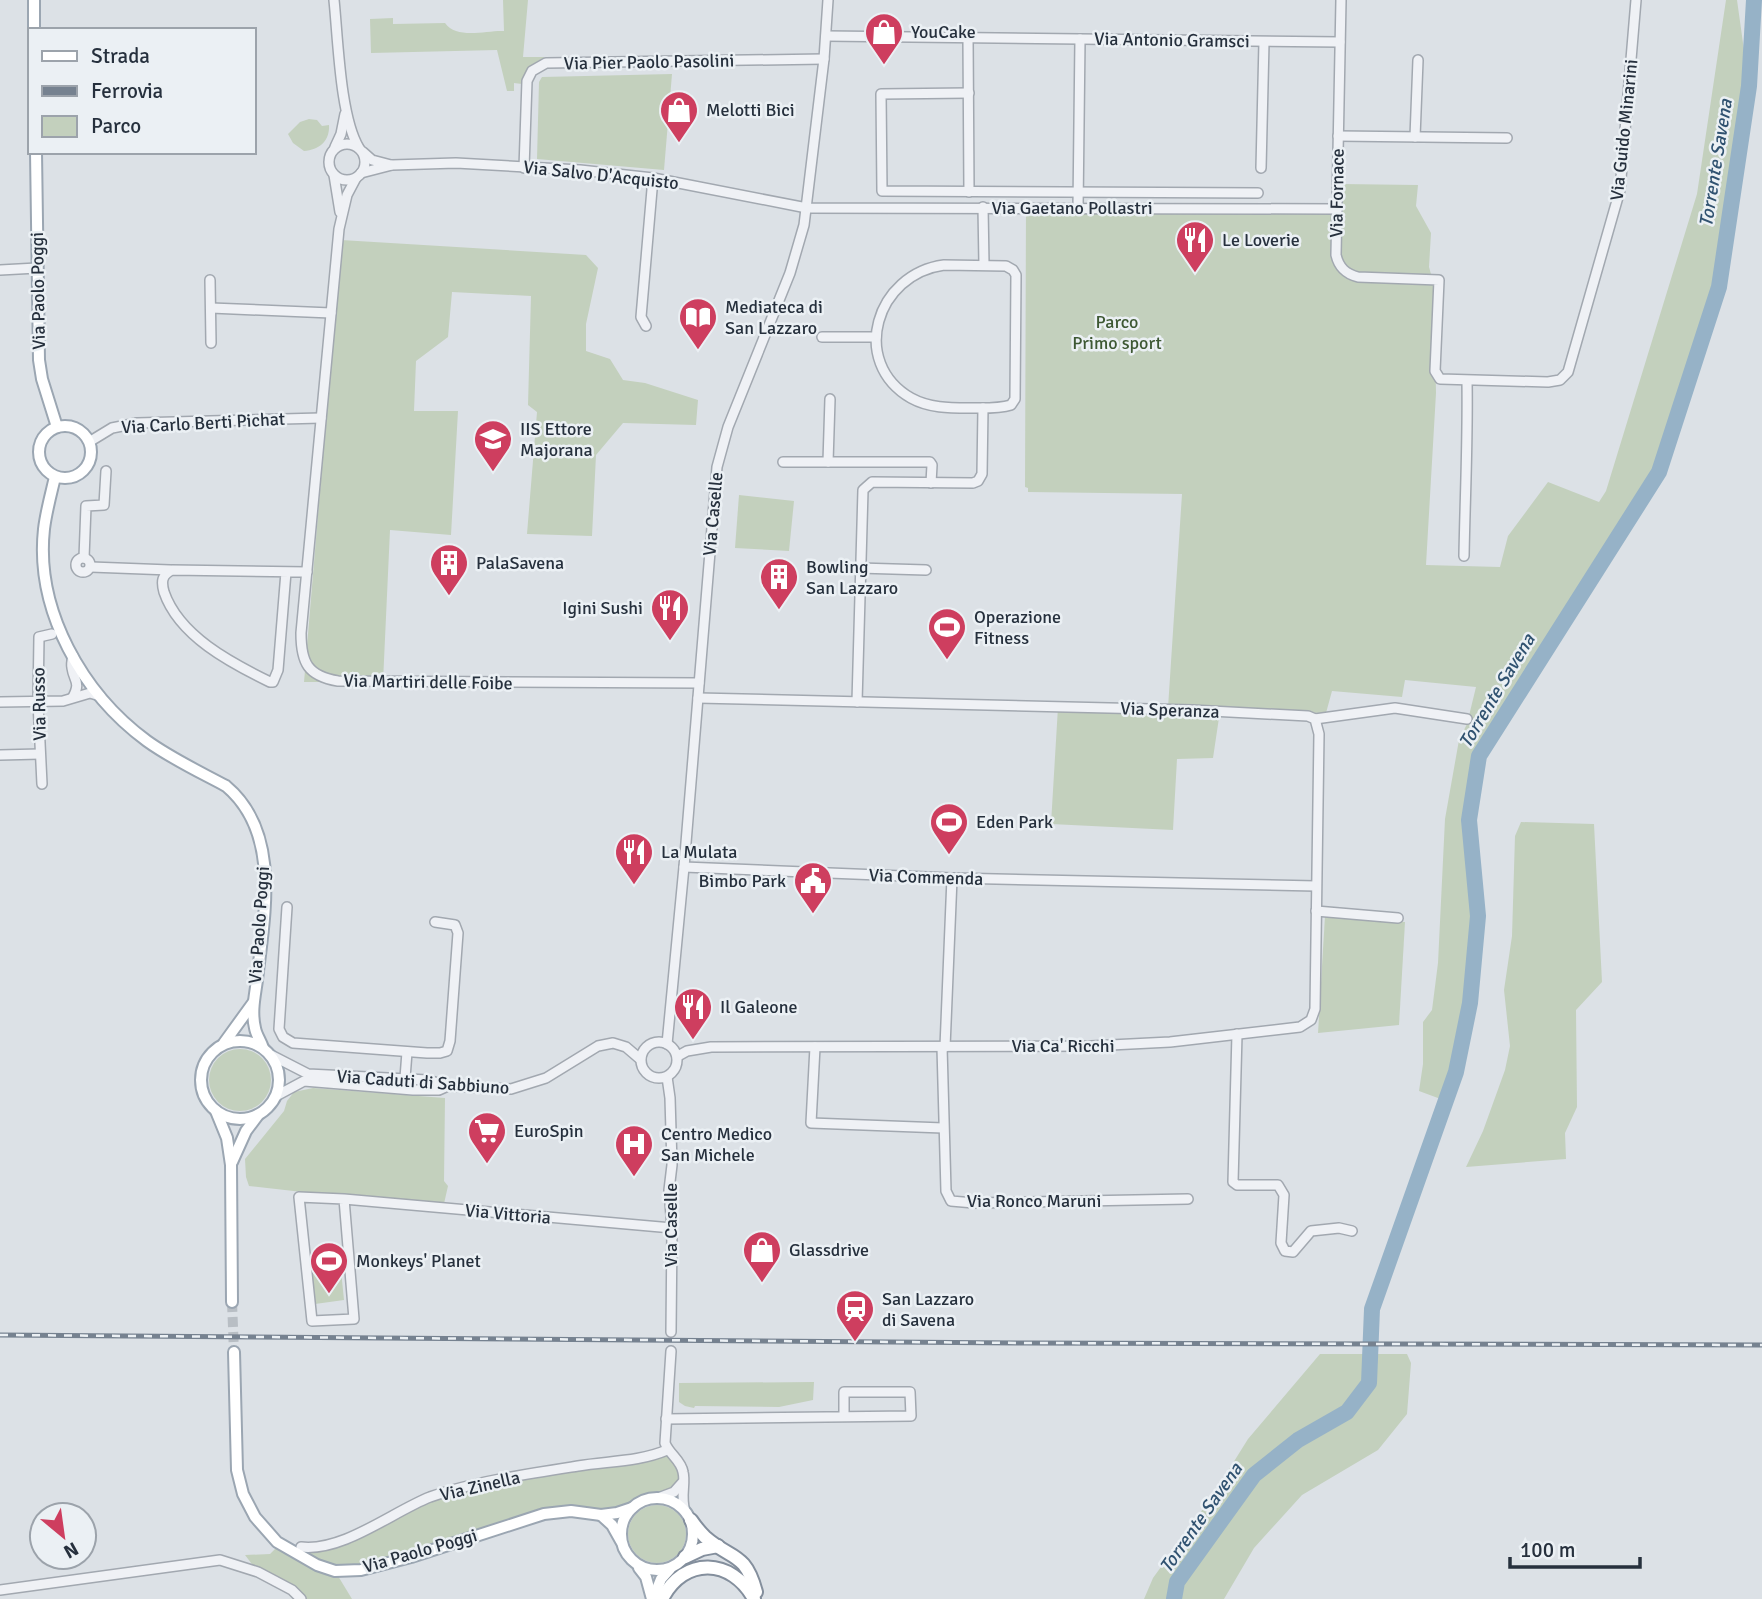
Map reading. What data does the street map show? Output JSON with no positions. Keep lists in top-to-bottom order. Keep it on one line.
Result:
{"streets":{"main road":["Via Paolo Poggi"],"street":["Via Antonio Gramsci","Via Pier Paolo Pasolini","Via Guido Minarini","Via Salvo D'Acquisto","Via Fornace","Via Gaetano Pollastri","Via Carlo Berti Pichat","Via Caselle","Via Martiri delle Foibe","Via Russo","Via Speranza","Via Commenda","Via Ca' Ricchi","Via Caduti di Sabbiuno","Via Ronco Maruni","Via Vittoria","Via Zinella"]},"crossings":[["Via Antonio Gramsci","Via Fornace"],["Via Antonio Gramsci","Via Gaetano Pollastri"],["Via Antonio Gramsci","Via Caselle"],["Via Pier Paolo Pasolini","Via Salvo D'Acquisto"],["Via Pier Paolo Pasolini","Via Caselle"],["Via Guido Minarini","Via Fornace"],["Via Salvo D'Acquisto","Via Gaetano Pollastri"],["Via Salvo D'Acquisto","Via Caselle"],["Via Fornace","Via Gaetano Pollastri"],["Via Gaetano Pollastri","Via Caselle"],["Via Paolo Poggi","Via Carlo Berti Pichat"],["Via Carlo Berti Pichat","Via Martiri delle Foibe"],["Via Caselle","Via Martiri delle Foibe"],["Via Caselle","Via Speranza"],["Via Caselle","Via Commenda"],["Via Caselle","Via Ca' Ricchi"],["Via Caselle","Via Caduti di Sabbiuno"],["Via Caselle","Via Vittoria"],["Via Commenda","Via Ronco Maruni"],["Via Ca' Ricchi","Via Caduti di Sabbiuno"],["Via Ca' Ricchi","Via Ronco Maruni"]],"water":["Torrente Savena"],"parks":["Parco Primo sport"],"places":{"shop":["YouCake","Melotti Bici","Glassdrive"],"restaurant":["Le Loverie","Igini Sushi","La Mulata","Il Galeone"],"library":["Mediateca di San Lazzaro"],"school or university":["IIS Ettore Majorana"],"building":["PalaSavena","Bowling San Lazzaro"],"sports":["Operazione Fitness","Eden Park","Monkeys' Planet"],"public building":["Bimbo Park"],"supermarket":["EuroSpin"],"hospital":["Centro Medico San Michele"],"station":["San Lazzaro di Savena"]},"legend":["Strada","Ferrovia","Parco"],"scale_bar":"100 m","north":"bottom right"}
